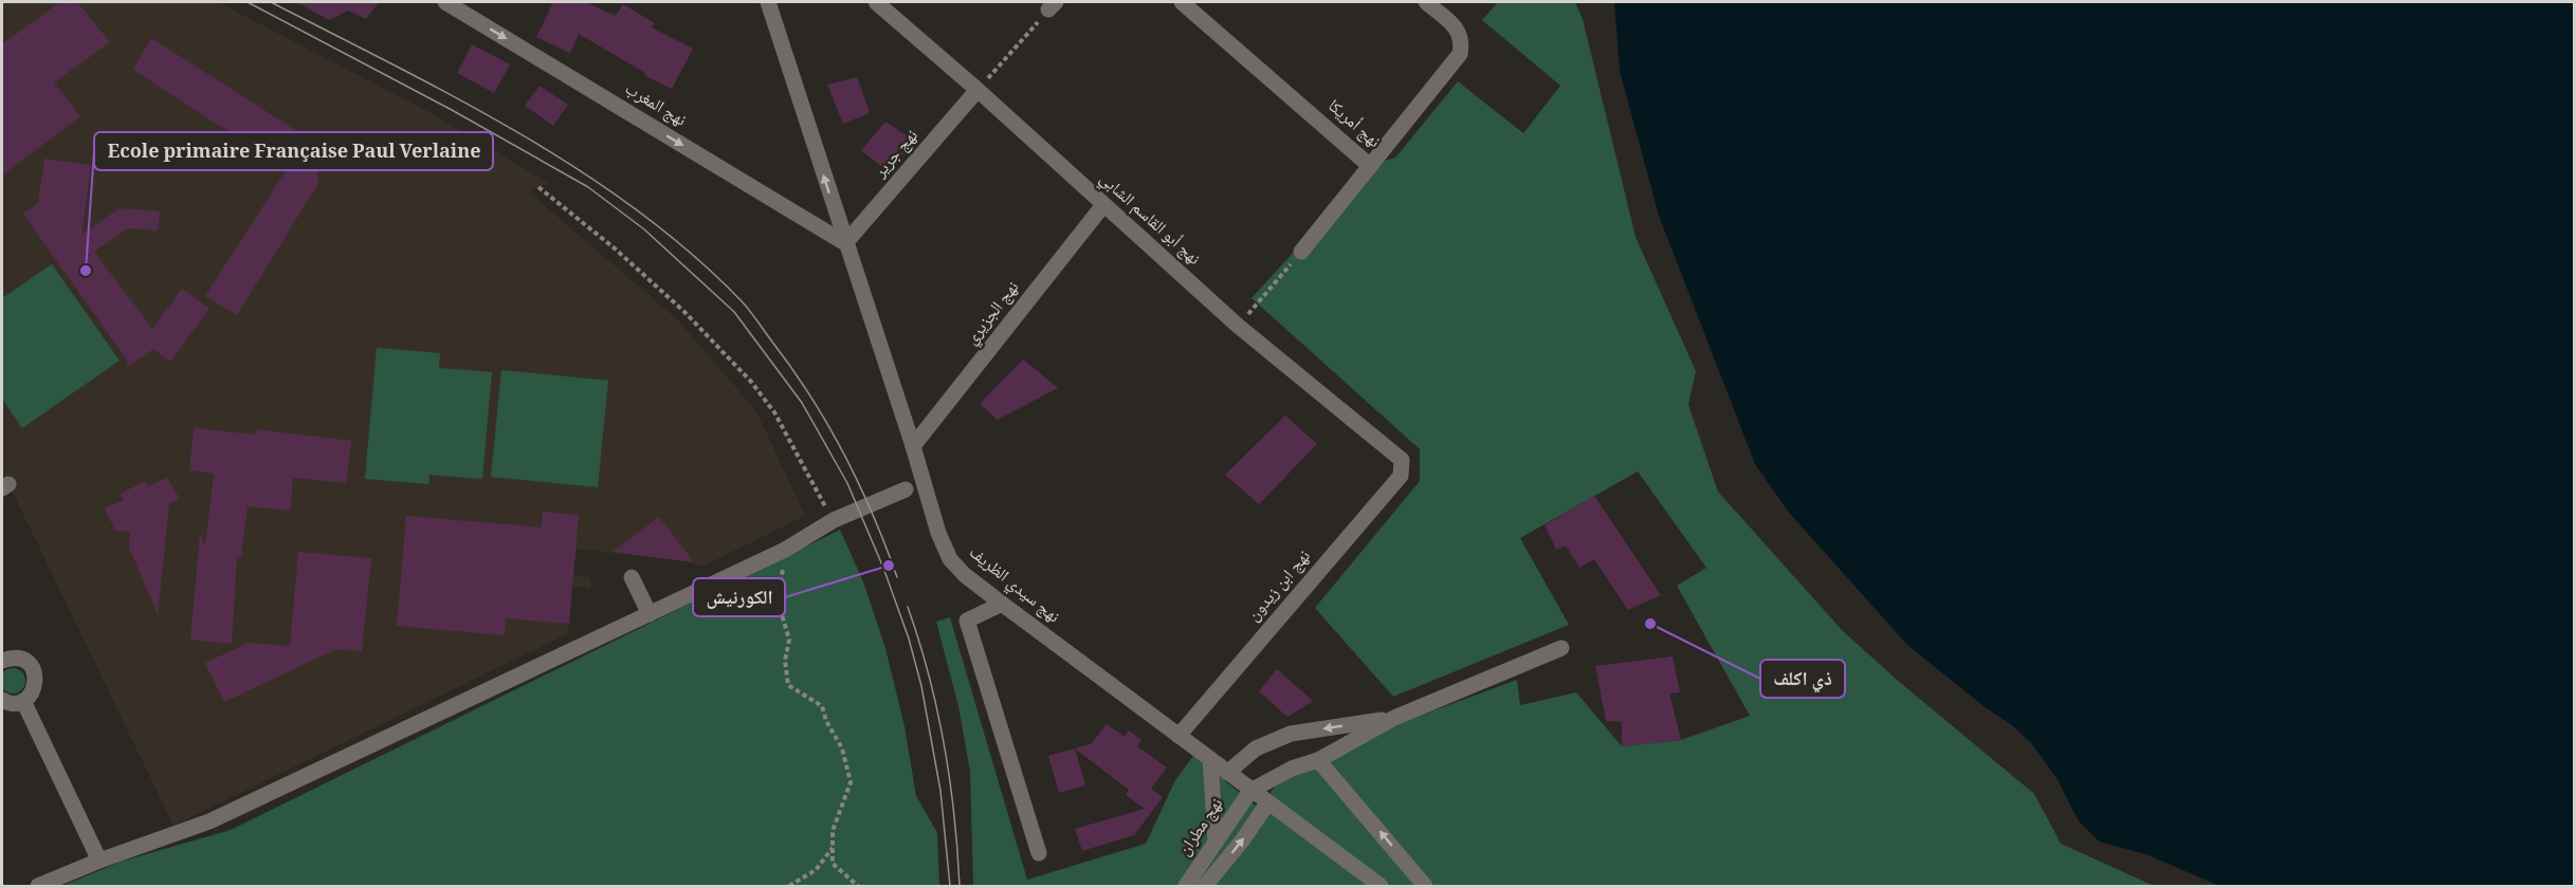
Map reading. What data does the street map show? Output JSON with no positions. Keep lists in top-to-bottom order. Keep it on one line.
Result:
{"streets":{"street":["نهج المغرب","نهج أمريكا","نهج جرير","نهج أبو القاسم الشابي","نهج الجزيري","نهج سيدي الظريف","نهج ابن زيدون","نهج مطران"]},"crossings":[["نهج المغرب","نهج جرير"],["نهج المغرب","نهج سيدي الظريف"],["نهج جرير","نهج أبو القاسم الشابي"],["نهج جرير","نهج سيدي الظريف"],["نهج أبو القاسم الشابي","نهج الجزيري"],["نهج أبو القاسم الشابي","نهج ابن زيدون"],["نهج الجزيري","نهج سيدي الظريف"],["نهج سيدي الظريف","نهج ابن زيدون"],["نهج سيدي الظريف","نهج مطران"]],"one_way":["نهج المغرب"],"places":["Ecole primaire Française Paul Verlaine","الكورنيش","ذي اكلف"]}
